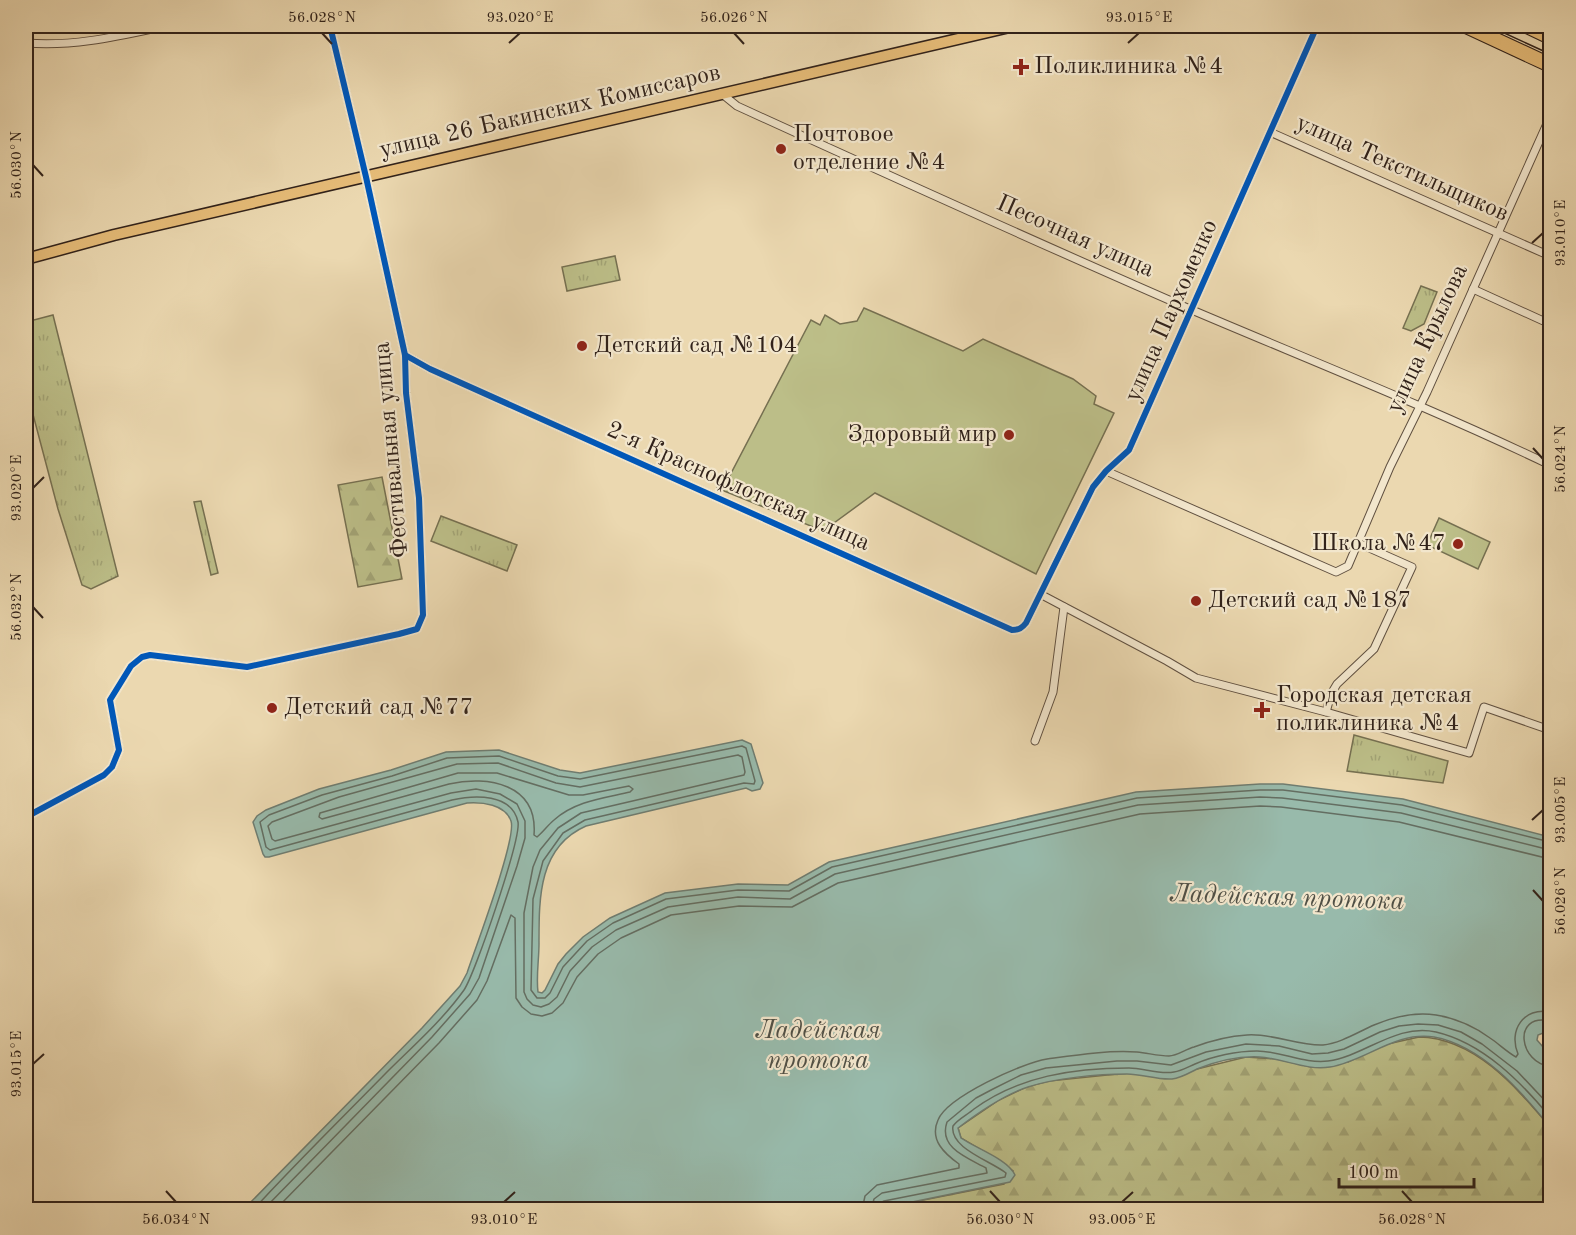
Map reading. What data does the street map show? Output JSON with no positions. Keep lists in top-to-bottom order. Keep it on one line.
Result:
{"streets":{"main road":["улица 26 Бакинских Комиссаров"],"street":["улица Текстильщиков","Песочная улица","улица Пархоменко","улица Крылова","Фестивальная улица","2-я Краснофлотская улица"]},"crossings":[["улица 26 Бакинских Комиссаров","Песочная улица"],["улица 26 Бакинских Комиссаров","Фестивальная улица"],["улица Текстильщиков","улица Пархоменко"],["улица Текстильщиков","улица Крылова"],["Песочная улица","улица Пархоменко"],["Песочная улица","улица Крылова"],["улица Пархоменко","улица Крылова"],["улица Пархоменко","2-я Краснофлотская улица"],["Фестивальная улица","2-я Краснофлотская улица"]],"water":["Ладейская протока"],"places":{"health":["Поликлиника №4","Городская детская поликлиника №4"],"other":["Почтовое отделение №4","Детский сад №104","Здоровый мир","Школа №47","Детский сад №187","Детский сад №77"]},"scale_bar":"100 m","coordinates":["56.028°N","93.020°E","56.026°N","93.015°E","56.030°N","93.010°E","56.024°N","56.032°N","93.005°E","56.034°N"]}
